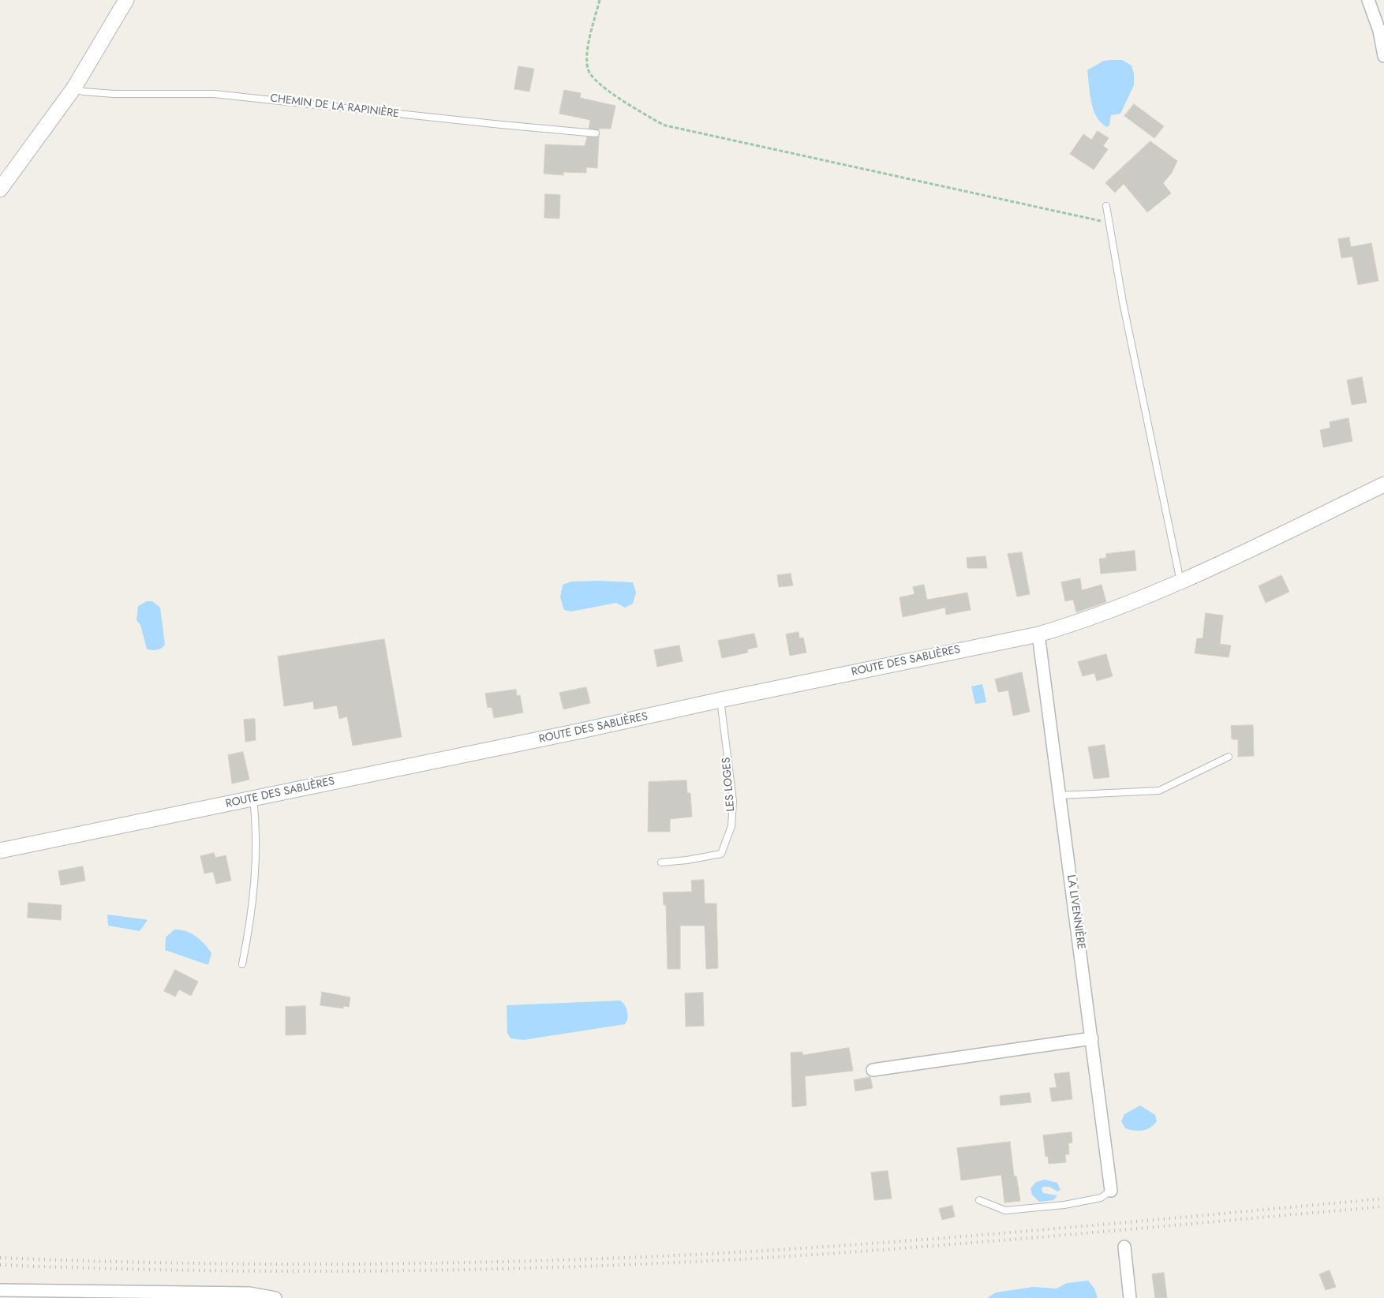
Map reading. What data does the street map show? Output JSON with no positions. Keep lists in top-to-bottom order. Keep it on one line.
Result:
{"streets":{"street":["ROUTE DES SABLIÈRES","LA LIVENNIÈRE"],"lane":["CHEMIN DE LA RAPINIÈRE","LES LOGES"]},"crossings":[["ROUTE DES SABLIÈRES","LES LOGES"],["ROUTE DES SABLIÈRES","LA LIVENNIÈRE"]]}
